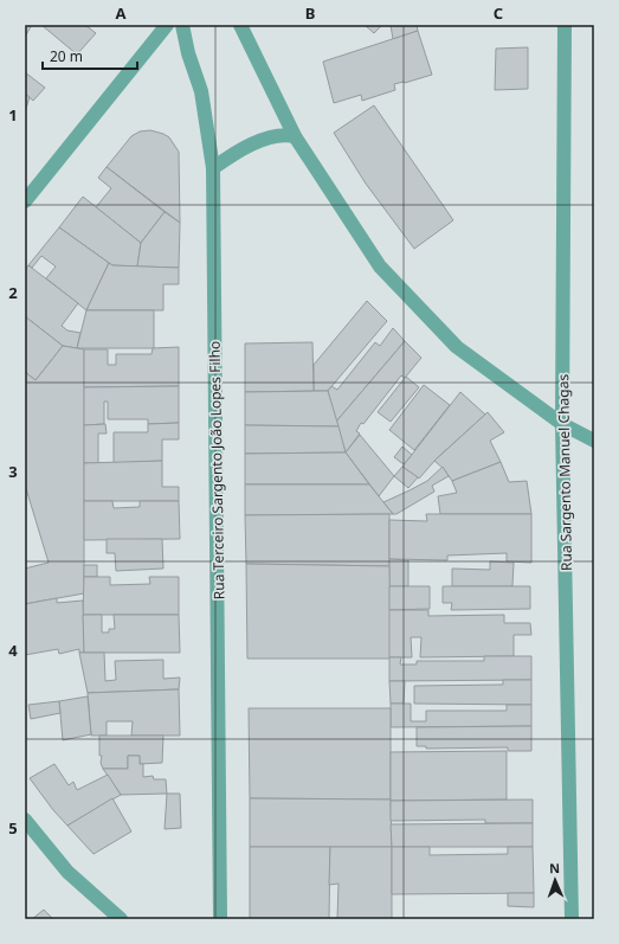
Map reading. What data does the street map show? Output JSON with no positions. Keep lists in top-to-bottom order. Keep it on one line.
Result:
{"streets":{"street":["Rua Terceiro Sargento João Lopes Filho","Rua Sargento Manuel Chagas"]},"scale_bar":"20 m","north":"top","grid":{"columns":["A","B","C"],"rows":["1","2","3","4","5"]}}
